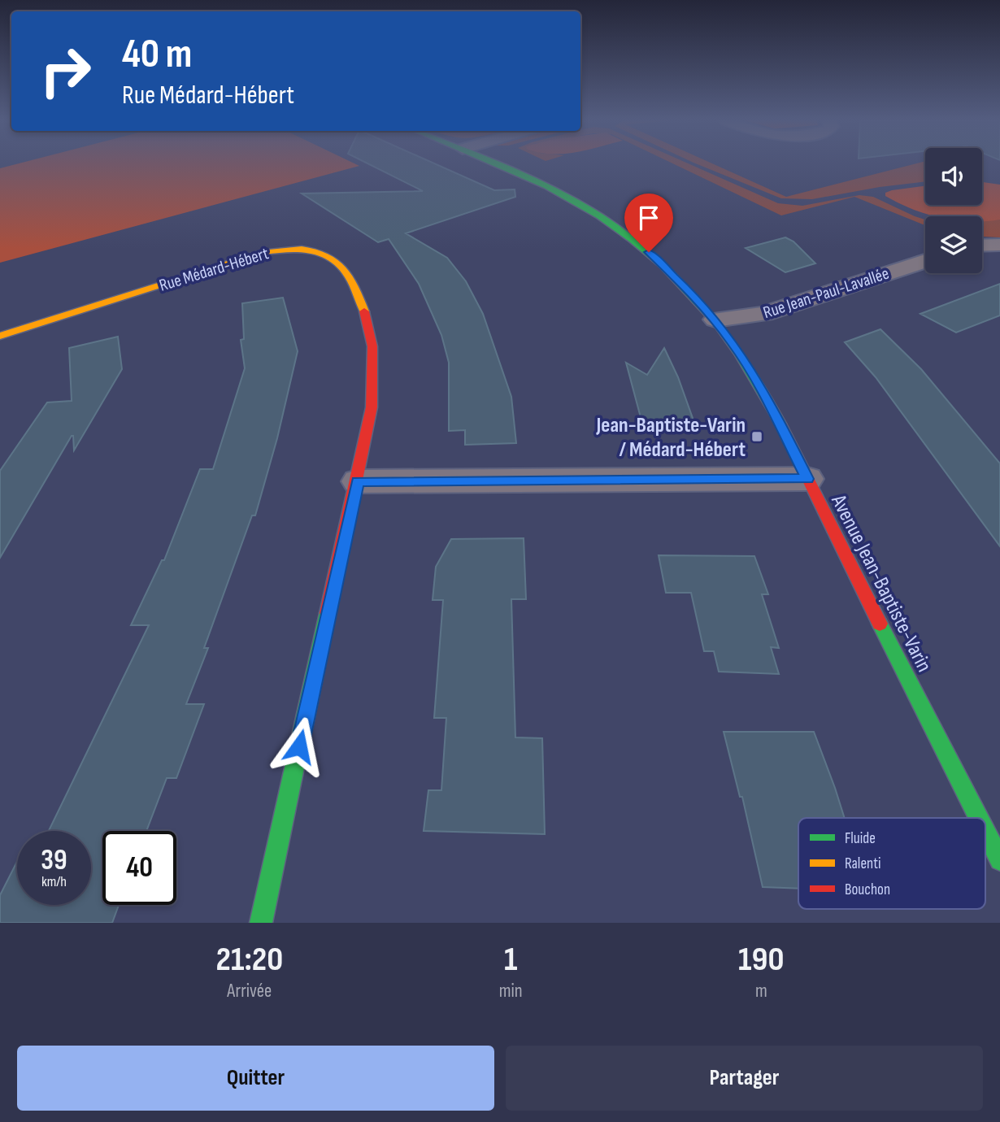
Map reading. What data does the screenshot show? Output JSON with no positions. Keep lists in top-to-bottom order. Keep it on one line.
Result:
{"streets":{"street":["Rue Médard-Hébert","Rue Jean-Paul-Lavallée","Avenue Jean-Baptiste-Varin"]},"crossings":[["Rue Jean-Paul-Lavallée","Avenue Jean-Baptiste-Varin"]],"places":{"transit":["Jean-Baptiste-Varin / Médard-Hébert"]},"legend":["Fluide","Ralenti","Bouchon"],"page":{"turn":["40 m","Rue Médard-Hébert"],"speed":"39 km/h","limit":"40","eta":["21:20","Arrivée","1","min","190","m"],"buttons":["Quitter","Partager"]}}
